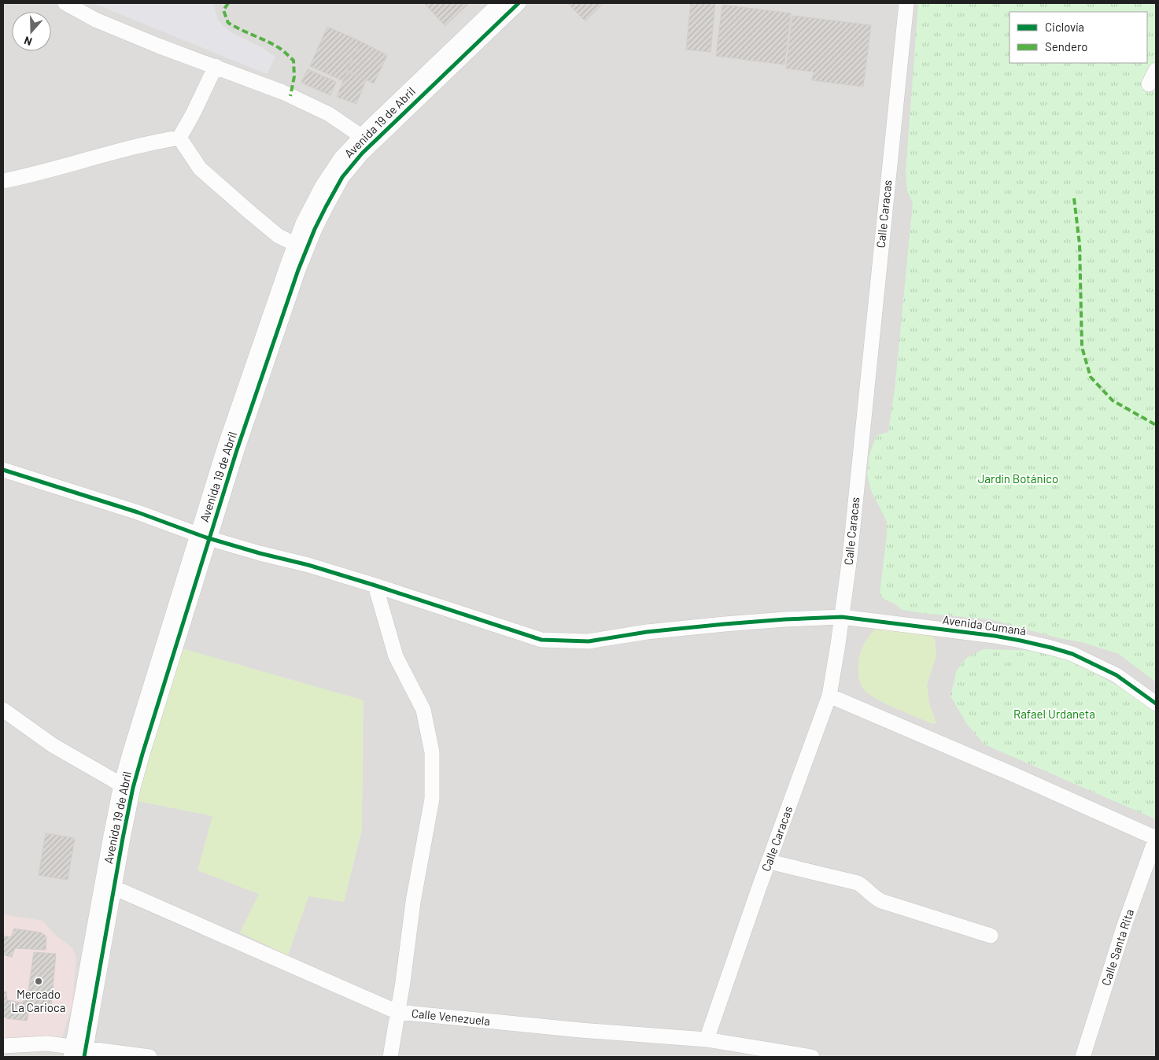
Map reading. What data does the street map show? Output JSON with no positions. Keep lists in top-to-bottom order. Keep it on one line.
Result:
{"streets":{"street":["Avenida 19 de Abril","Calle Caracas","Avenida Cumaná","Calle Santa Rita","Calle Venezuela"]},"crossings":[["Avenida 19 de Abril","Avenida Cumaná"],["Avenida 19 de Abril","Calle Venezuela"],["Calle Caracas","Avenida Cumaná"],["Calle Caracas","Calle Venezuela"]],"parks":["Jardín Botánico","Rafael Urdaneta"],"places":["Mercado La Carioca"],"legend":["Ciclovía","Sendero"],"north":"bottom"}
